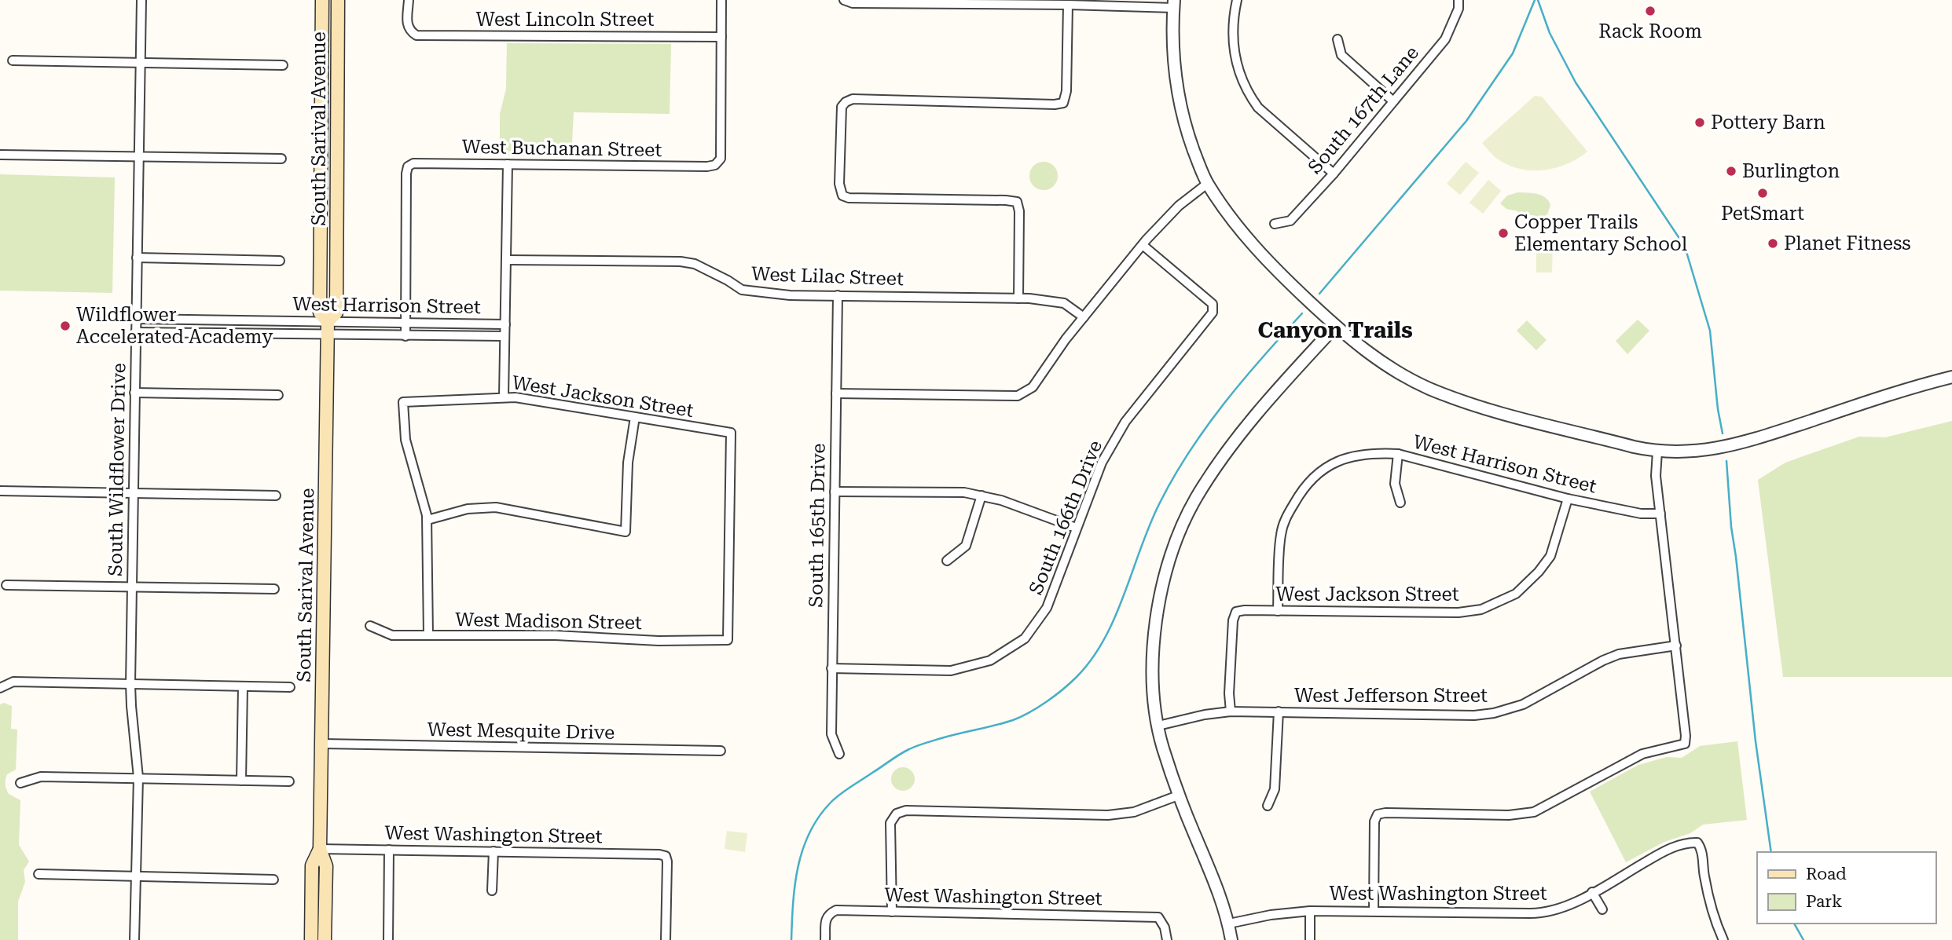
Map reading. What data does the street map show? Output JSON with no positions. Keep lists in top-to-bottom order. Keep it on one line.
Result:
{"streets":{"main road":["South Sarival Avenue"],"street":["West Lincoln Street","South 167th Lane","West Buchanan Street","West Lilac Street","West Harrison Street","West Jackson Street","South Wildflower Drive","South 166th Drive","South 165th Drive","West Madison Street","West Jefferson Street","West Mesquite Drive","West Washington Street"]},"crossings":[["West Lincoln Street","West Buchanan Street"],["South Sarival Avenue","West Harrison Street"],["South Sarival Avenue","West Mesquite Drive"],["South Sarival Avenue","West Washington Street"],["West Buchanan Street","West Harrison Street"],["West Lilac Street","South 165th Drive"],["West Harrison Street","West Jackson Street"],["West Harrison Street","South Wildflower Drive"],["West Jackson Street","West Madison Street"],["West Jackson Street","West Jefferson Street"],["South 166th Drive","South 165th Drive"]],"districts":["Canyon Trails"],"places":["Rack Room","Pottery Barn","Burlington","PetSmart","Copper Trails Elementary School","Planet Fitness","Wildflower Accelerated Academy"],"legend":["Road","Park"]}
